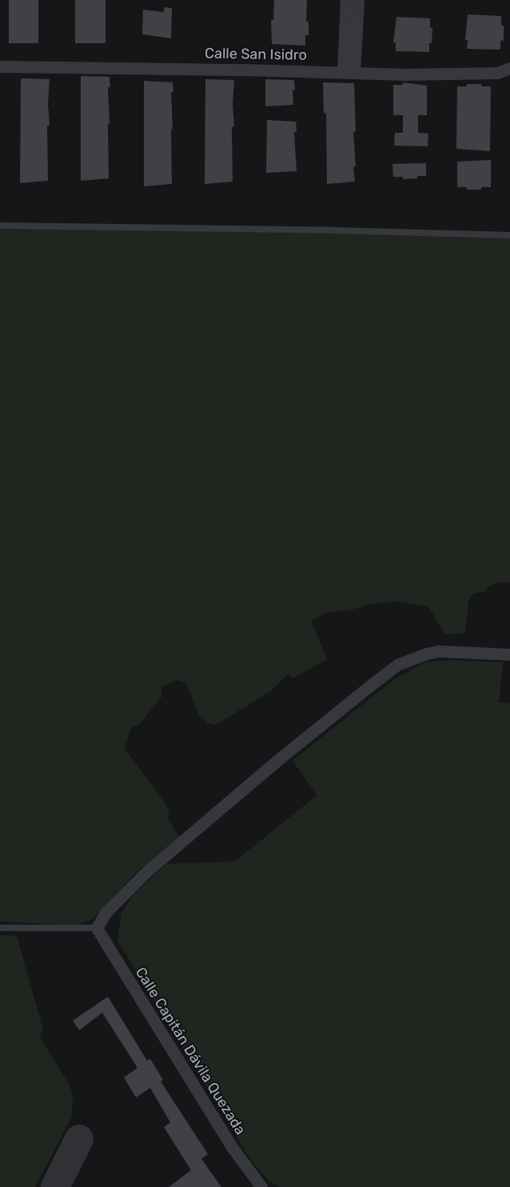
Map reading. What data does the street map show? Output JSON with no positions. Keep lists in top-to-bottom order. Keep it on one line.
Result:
{"streets":{"street":["Calle San Isidro","Calle Capitán Dávila Quezada"]}}
